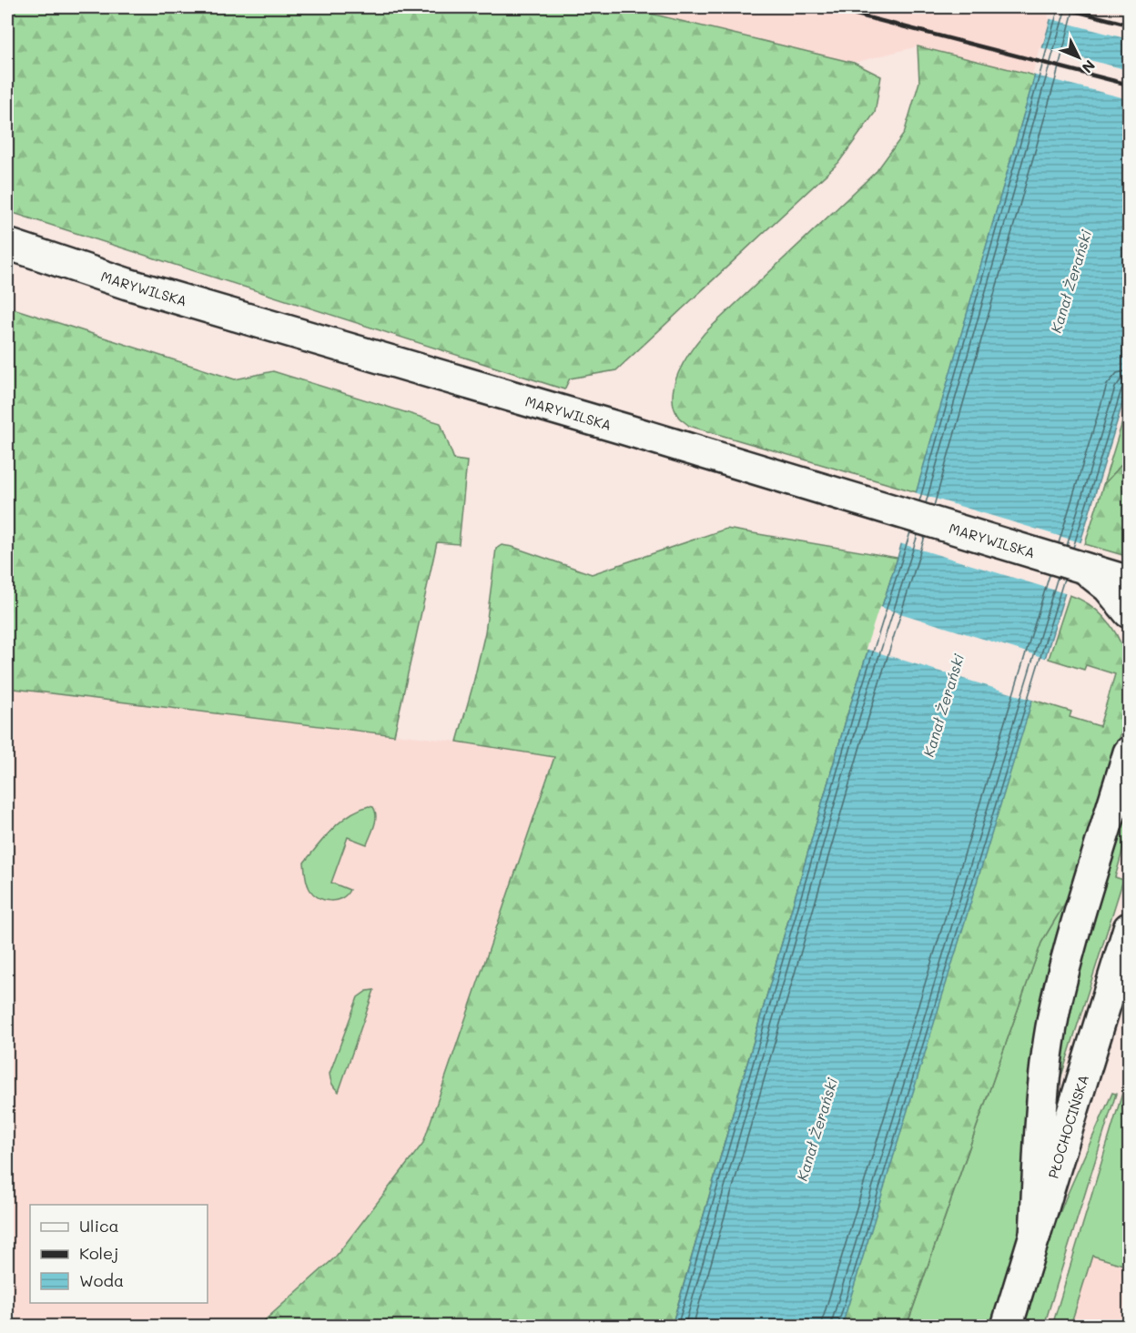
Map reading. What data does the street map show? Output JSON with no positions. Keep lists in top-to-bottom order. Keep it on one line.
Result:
{"streets":{"main road":["MARYWILSKA","PŁOCHOCIŃSKA"]},"water":["Kanał Żerański"],"legend":["Ulica","Kolej","Woda"],"north":"bottom right"}
